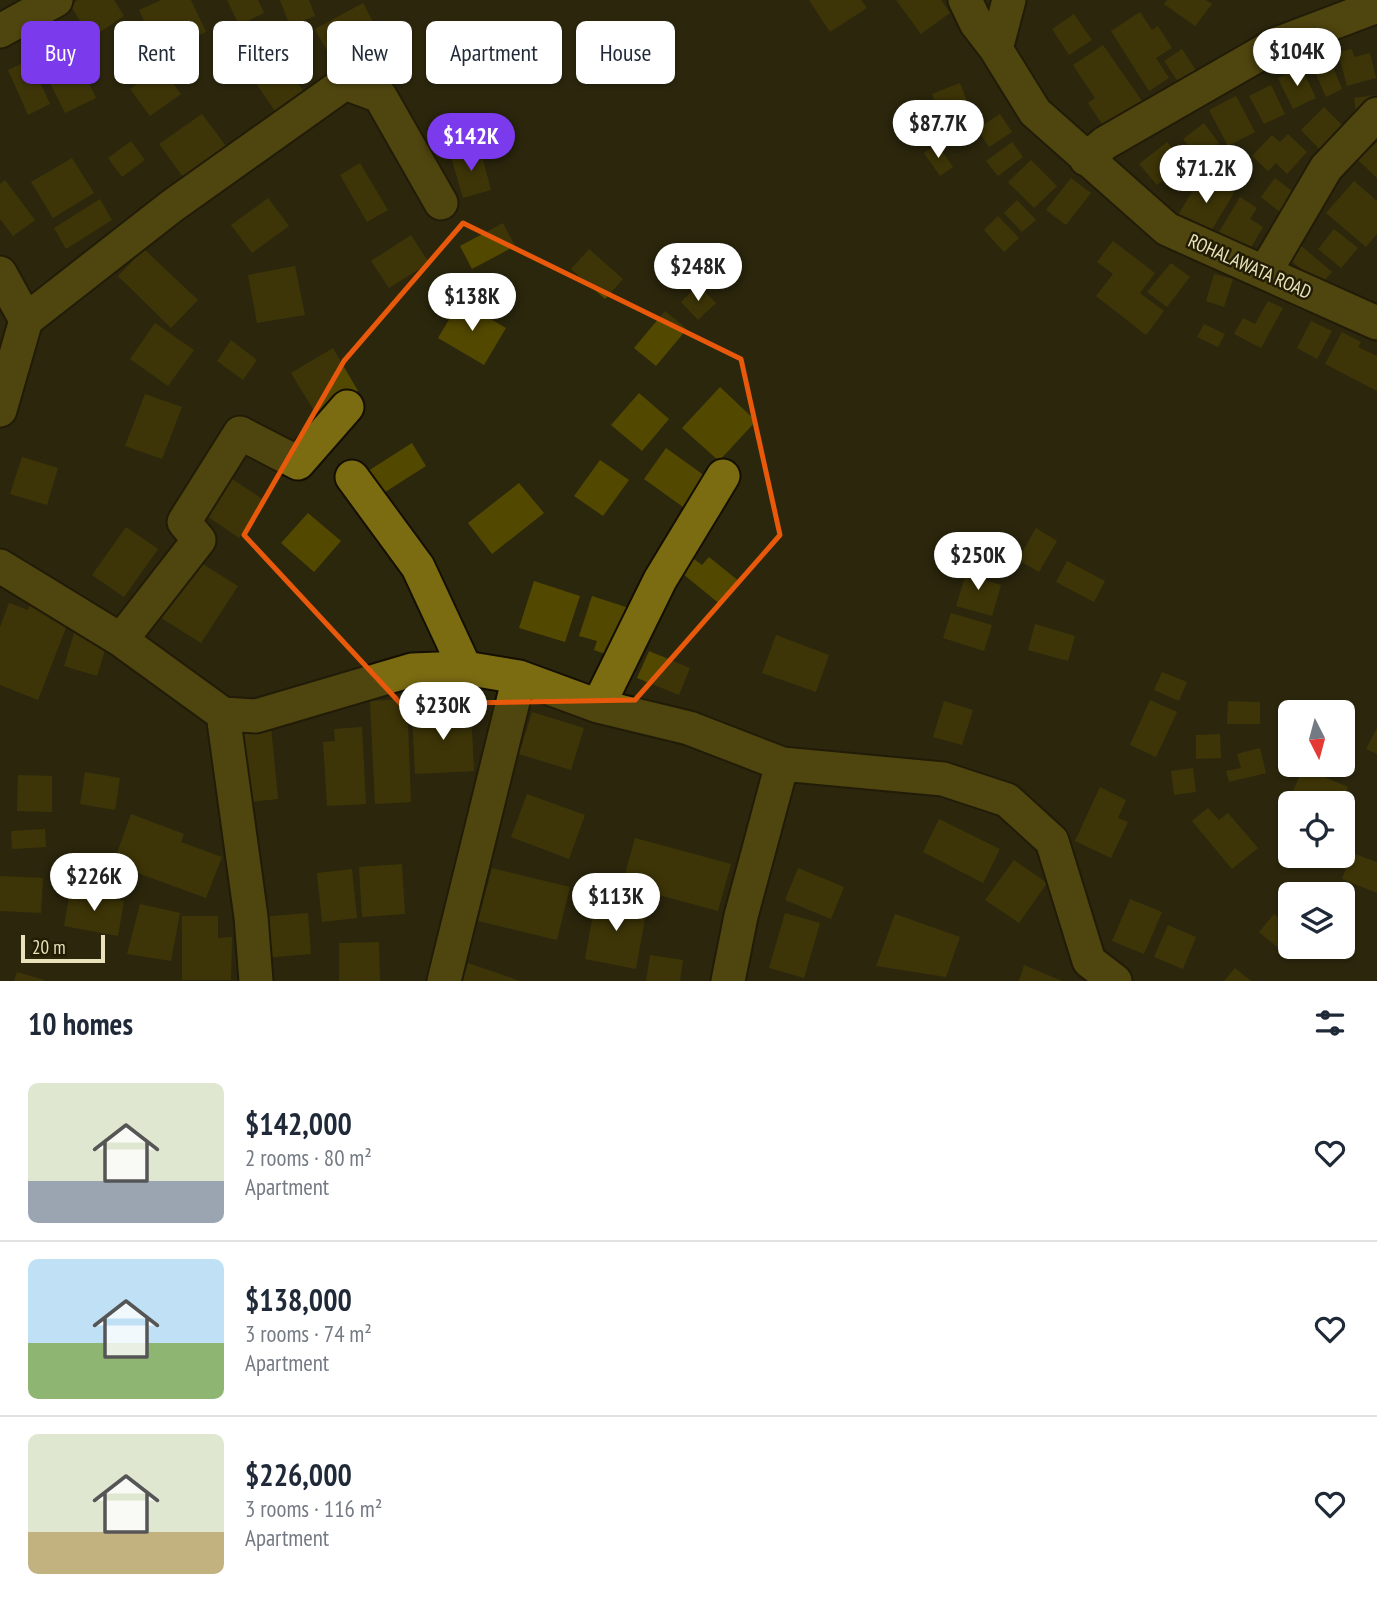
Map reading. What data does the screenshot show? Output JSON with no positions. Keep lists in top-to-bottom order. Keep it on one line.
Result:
{"streets":{"street":["ROHALAWATA ROAD"]},"scale_bar":"20 m","north":"bottom","page":{"chip":["Buy","Rent","Filters","New","Apartment","House"],"price":["$104K","$87.7K","$142K","$71.2K","$248K","$138K","$250K","$230K","$226K","$113K"],"scale":"20 m","heading":"10 homes","list":[{"name":"$142,000","note":"2 rooms · 80 m² · Apartment"},{"name":"$138,000","note":"3 rooms · 74 m² · Apartment"},{"name":"$226,000","note":"3 rooms · 116 m² · Apartment"}]}}
